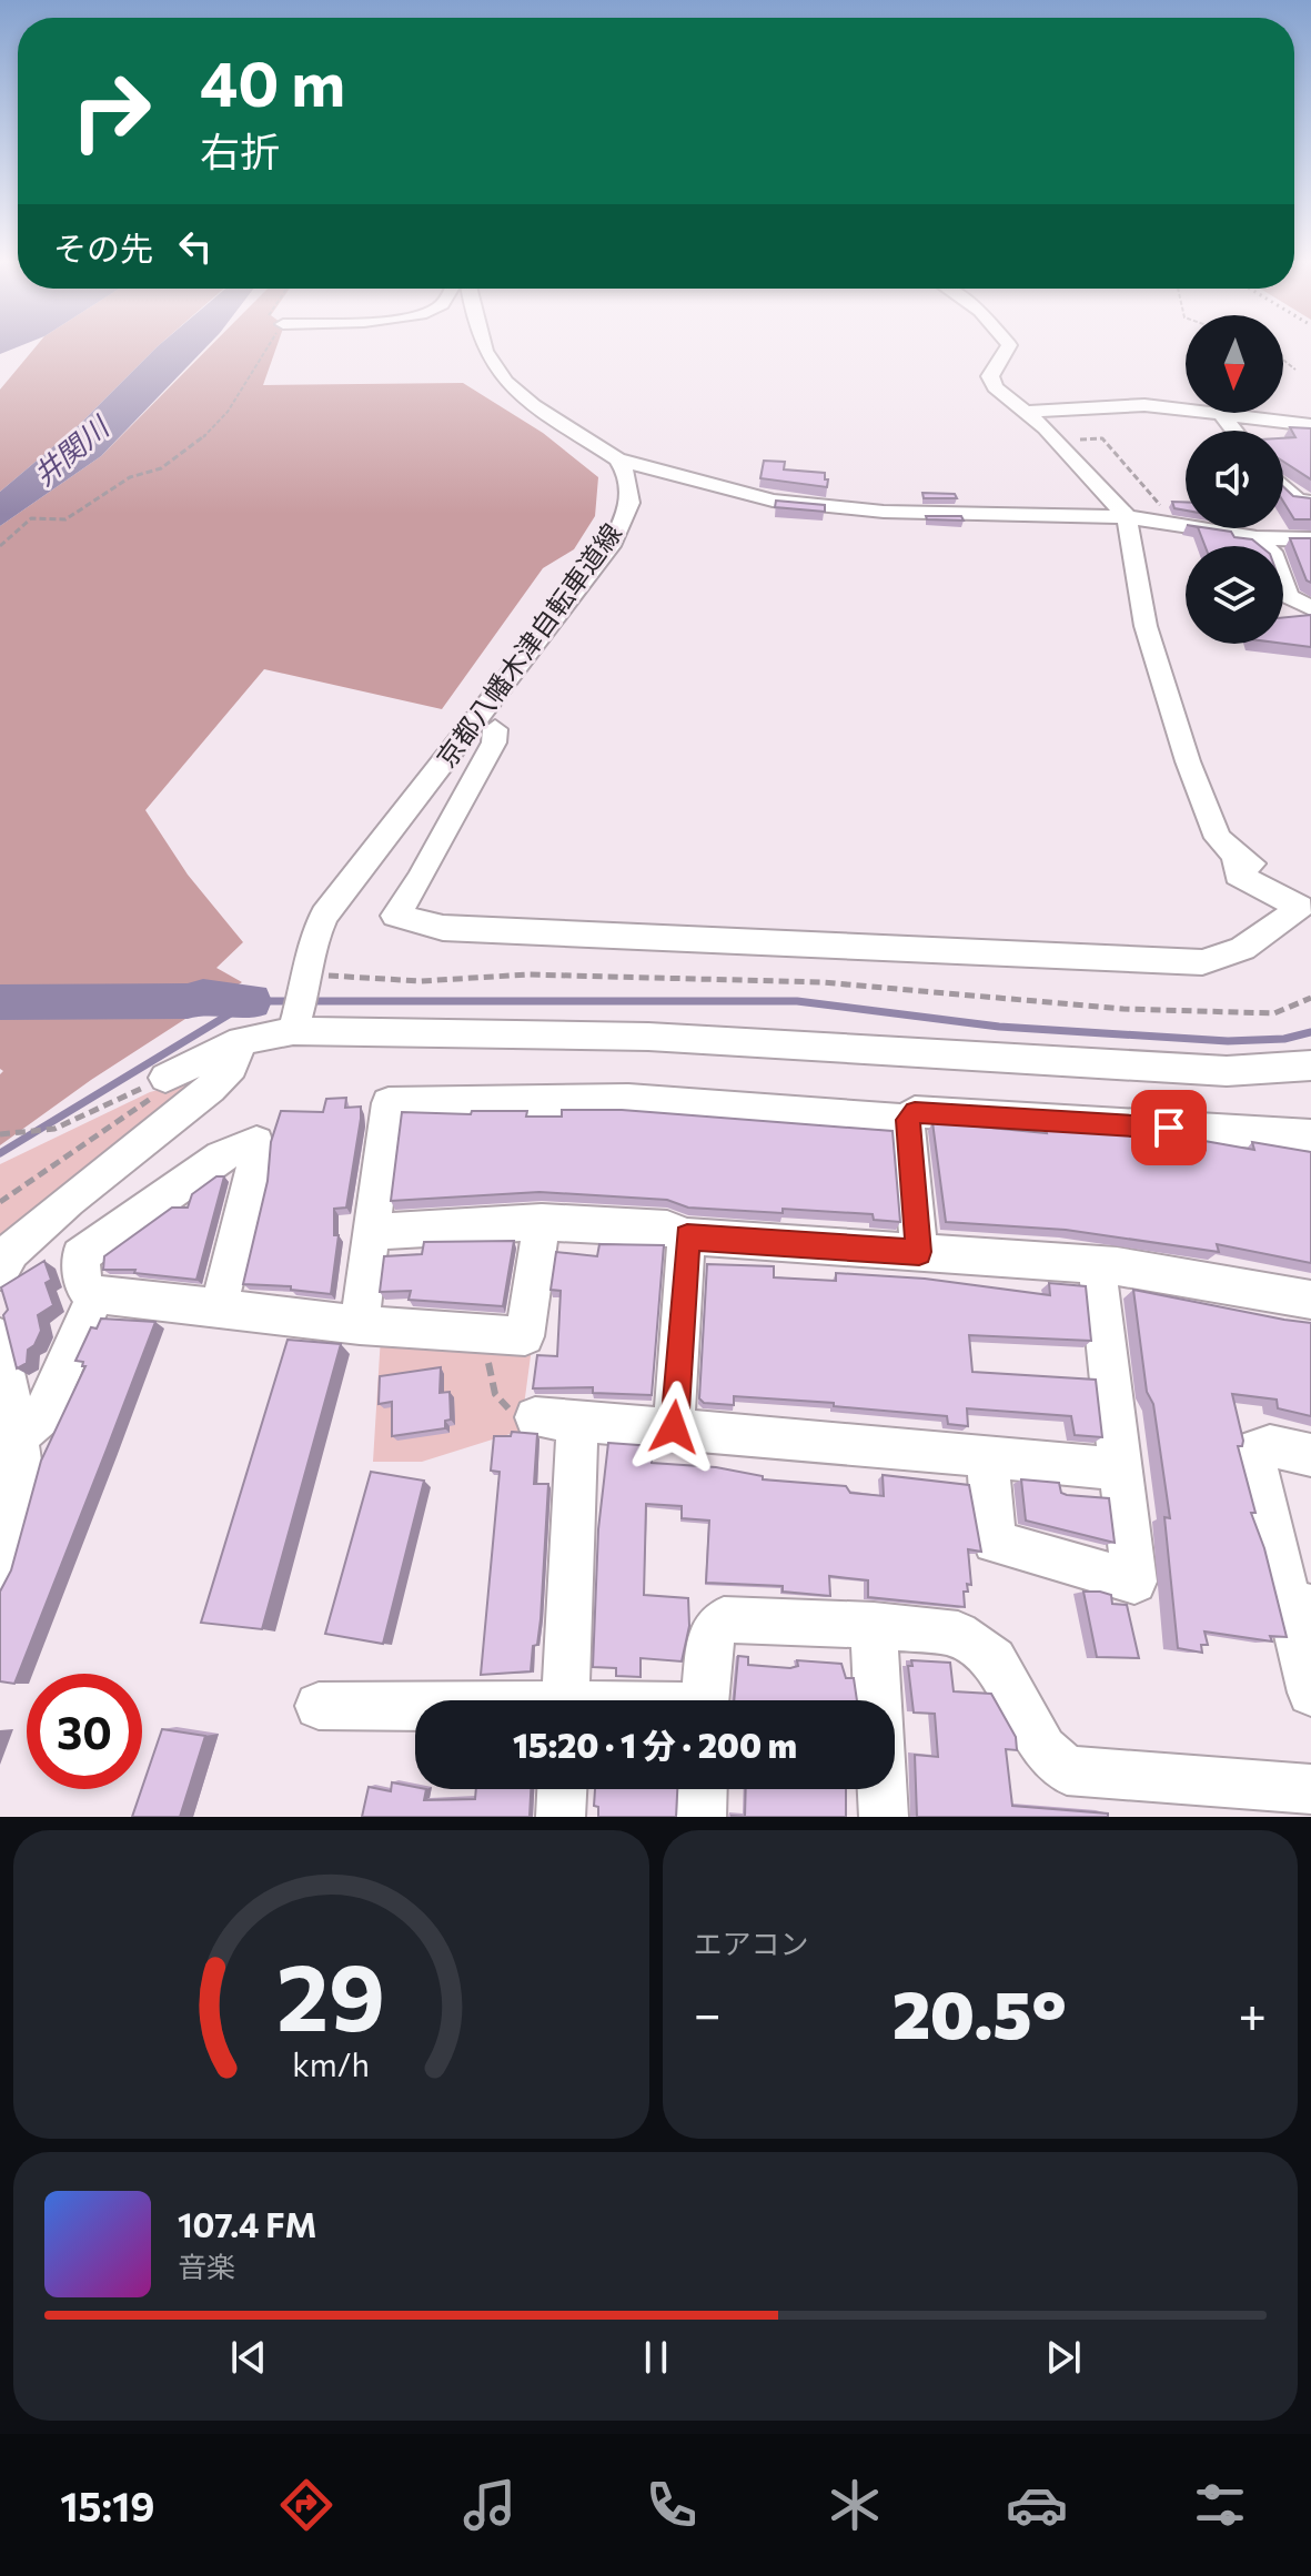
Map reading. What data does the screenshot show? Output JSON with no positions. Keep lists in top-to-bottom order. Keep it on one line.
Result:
{"water":["井関川"],"north":"bottom","page":{"turn":["40 m","右折"],"then":"その先","limit":"30","trip":"15:20 · 1 分 · 200 m","tile":"エアコン","heat":["−","20.5°","+"],"song":["107.4 FM","音楽"],"tabs":"15:19","gauge":["29","km/h"]}}
